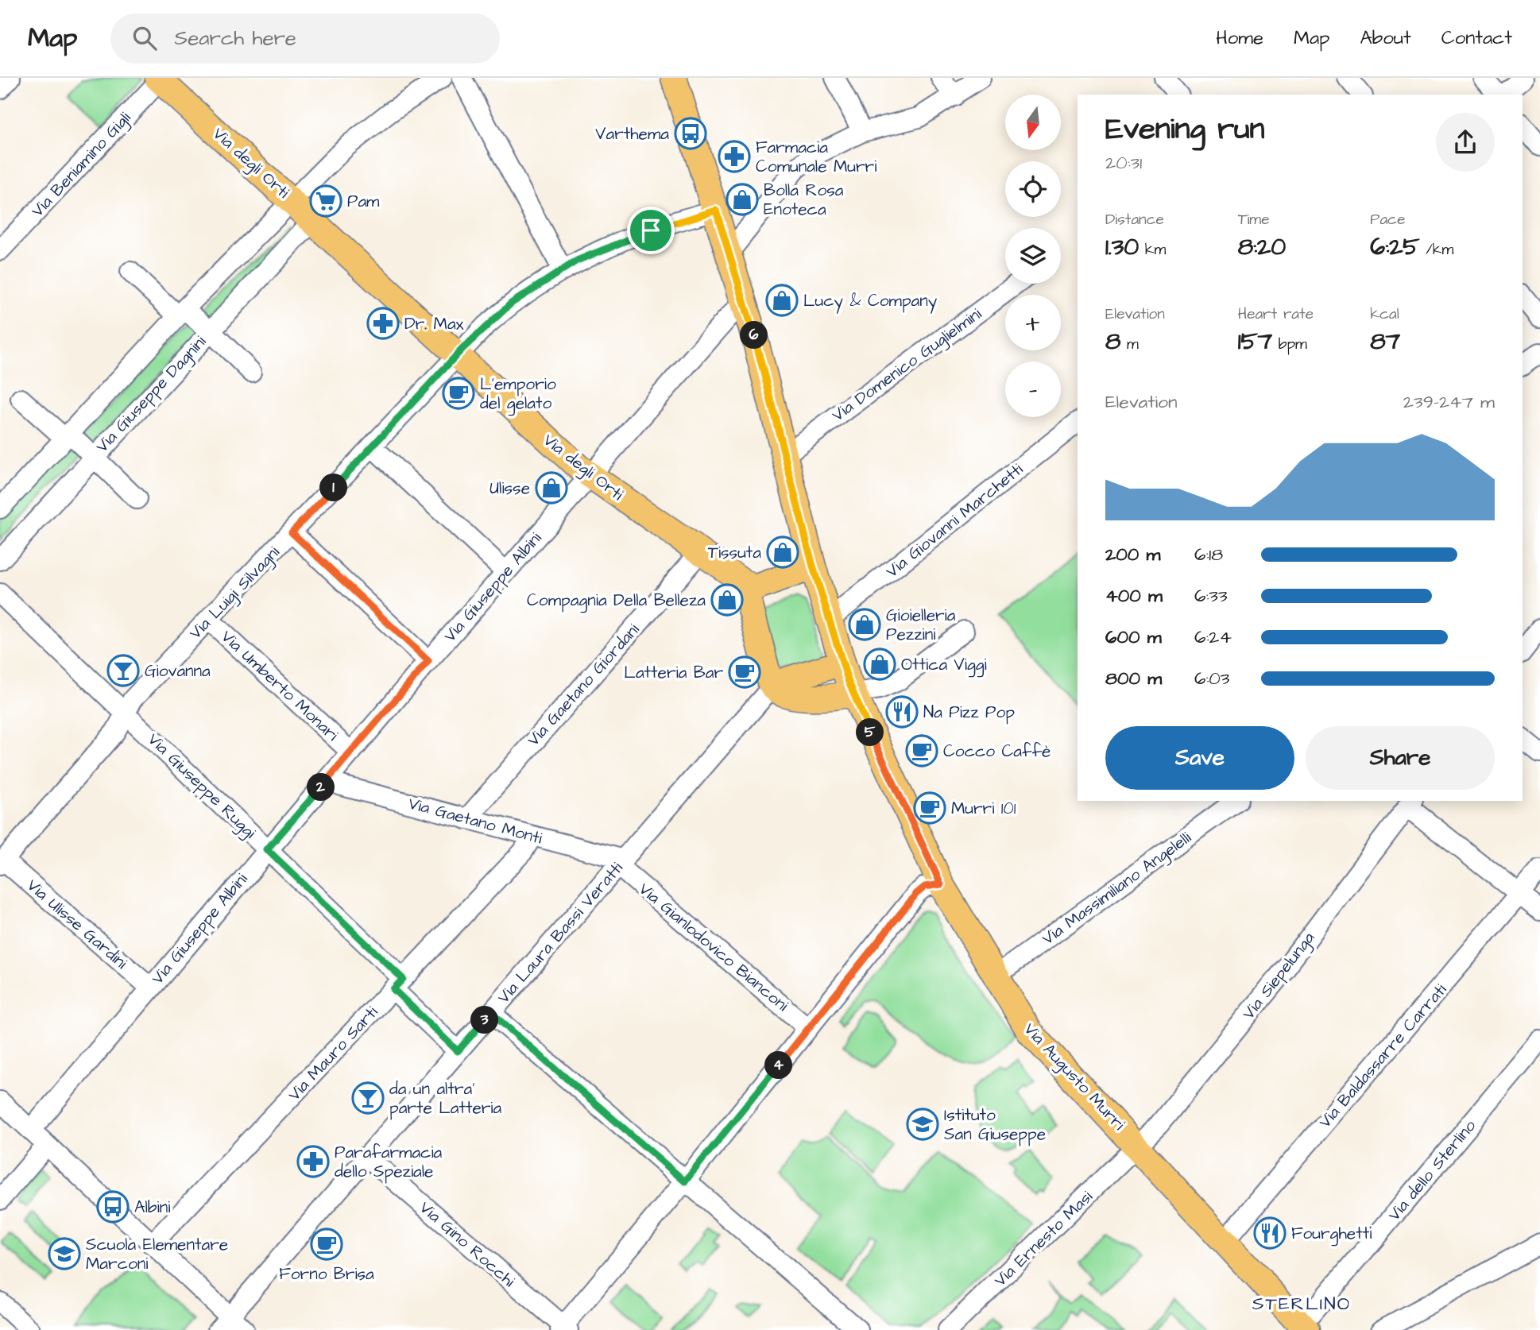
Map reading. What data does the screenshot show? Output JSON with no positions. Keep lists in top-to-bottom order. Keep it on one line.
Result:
{"streets":{"main road":["Via degli Orti","Via Augusto Murri"],"street":["Via Beniamino Gigli","Via Domenico Guglielmini","Via Giuseppe Dagnini","Via Giovanni Marchetti","Via Giuseppe Albini","Via Luigi Silvagni","Via Gaetano Giordani","Via Umberto Monari","Via Giuseppe Ruggi","Via Gaetano Monti","Via Massimiliano Angelelli","Via Ulisse Gardini","Via Laura Bassi Veratti","Via Gianlodovico Bianconi","Via Siepelunga","Via Mauro Sarti","Via Baldassarre Carrati","Via dello Sterlino","Via Ernesto Masi","Via Gino Rocchi"]},"crossings":[["Via degli Orti","Via Beniamino Gigli"],["Via degli Orti","Via Giuseppe Dagnini"],["Via degli Orti","Via Giuseppe Albini"],["Via degli Orti","Via Luigi Silvagni"],["Via degli Orti","Via Gaetano Giordani"],["Via Domenico Guglielmini","Via Augusto Murri"],["Via Giovanni Marchetti","Via Augusto Murri"],["Via Giuseppe Albini","Via Umberto Monari"],["Via Giuseppe Albini","Via Giuseppe Ruggi"],["Via Giuseppe Albini","Via Gaetano Monti"],["Via Giuseppe Albini","Via Ulisse Gardini"],["Via Giuseppe Albini","Via Augusto Murri"],["Via Luigi Silvagni","Via Umberto Monari"],["Via Luigi Silvagni","Via Giuseppe Ruggi"],["Via Luigi Silvagni","Via Ulisse Gardini"],["Via Luigi Silvagni","Via Augusto Murri"],["Via Gaetano Giordani","Via Gaetano Monti"],["Via Giuseppe Ruggi","Via Laura Bassi Veratti"],["Via Giuseppe Ruggi","Via Mauro Sarti"],["Via Gaetano Monti","Via Laura Bassi Veratti"],["Via Gaetano Monti","Via Gianlodovico Bianconi"],["Via Gaetano Monti","Via Mauro Sarti"],["Via Massimiliano Angelelli","Via Augusto Murri"],["Via Laura Bassi Veratti","Via Gianlodovico Bianconi"],["Via Laura Bassi Veratti","Via Gino Rocchi"],["Via Siepelunga","Via Augusto Murri"],["Via Siepelunga","Via Ernesto Masi"],["Via Baldassarre Carrati","Via Augusto Murri"],["Via Augusto Murri","Via dello Sterlino"],["Via Augusto Murri","Via Ernesto Masi"]],"districts":["STERLINO"],"places":{"bus stop":["Varthema","Albini"],"pharmacy":["Farmacia Comunale Murri","Dr. Max","Parafarmacia dello Speziale"],"shop":["Bolla Rosa Enoteca","Lucy & Company","Ulisse","Tissuta","Compagnia Della Belleza","Gioielleria Pezzini","Ottica Viggi"],"supermarket":["Pam"],"cafe":["L'emporio del gelato","Latteria Bar","Cocco Caffè","Murri 101","Forno Brisa"],"bar":["Giovanna","da un altra' parte Latteria"],"restaurant":["Na Pizz Pop","Fourghetti"],"school or university":["Istituto San Giuseppe","Scuola Elementare Marconi"]},"north":"bottom","page":{"header":"Map","search":"Search here","nav":["Home","Map","About","Contact"],"map_buttons":["+","−"],"heading":["Evening run","20:31"],"stats":[["Distance","1.30 km"],["Time","8:20"],["Pace","6:25 /km"],["Elevation","8 m"],["Heart rate","157 bpm"],["kcal","87"]],"pins":["6","1","5","2","3","4"],"chart":["Elevation","239–247 m"],"list":[{"name":"200 m","note":"6:18"},{"name":"400 m","note":"6:33"},{"name":"600 m","note":"6:24"},{"name":"800 m","note":"6:03"}],"buttons":["Save","Share"]}}
